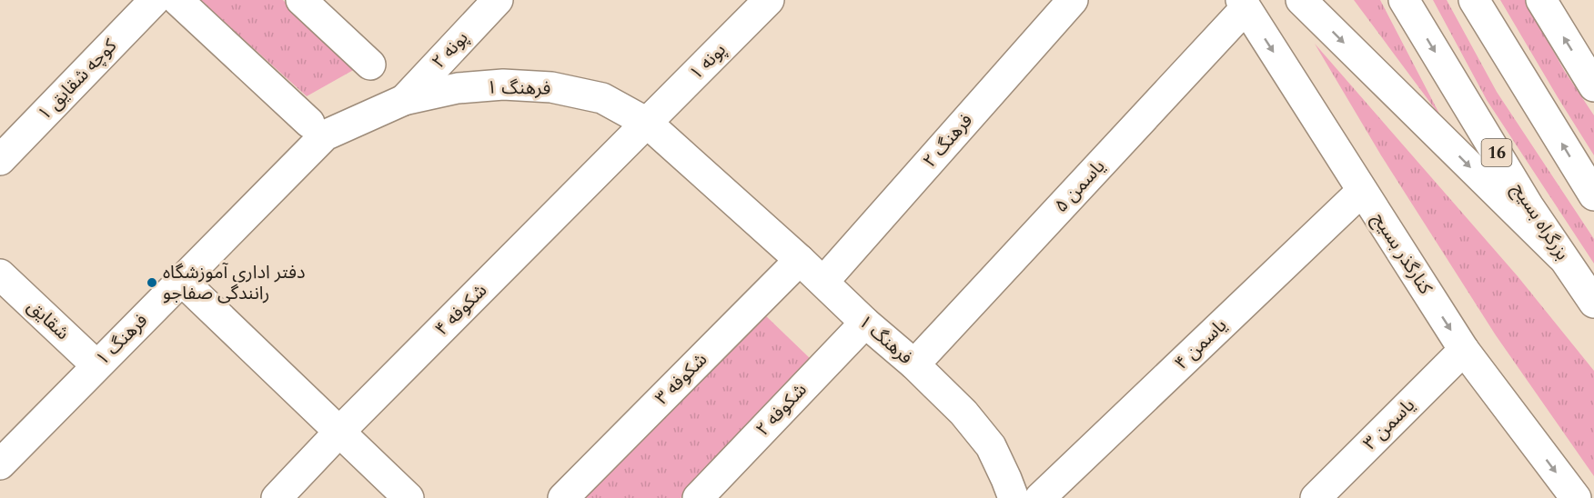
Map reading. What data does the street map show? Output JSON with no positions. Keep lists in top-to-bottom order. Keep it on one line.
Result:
{"streets":{"main road":["پونه ۲","پونه ۱","کوچه شقایق ۱","فرهنگ ۱","فرهنگ ۲","16","یاسمن ۵","بزرگراه بسیج","کنارگذر بسیج","شکوفه ۴","شقایق","یاسمن ۴","شکوفه ۳","شکوفه ۲","یاسمن ۳"]},"crossings":[["پونه ۲","فرهنگ ۱"],["پونه ۱","فرهنگ ۱"],["پونه ۱","شکوفه ۴"],["فرهنگ ۱","فرهنگ ۲"],["فرهنگ ۱","یاسمن ۵"],["فرهنگ ۱","شکوفه ۴"],["فرهنگ ۱","شقایق"],["فرهنگ ۱","شکوفه ۳"],["فرهنگ ۱","شکوفه ۲"],["یاسمن ۵","کنارگذر بسیج"],["کنارگذر بسیج","یاسمن ۴"],["کنارگذر بسیج","یاسمن ۳"]],"places":["دفتر اداری آموزشگاه رانندگی صفاجو"]}
